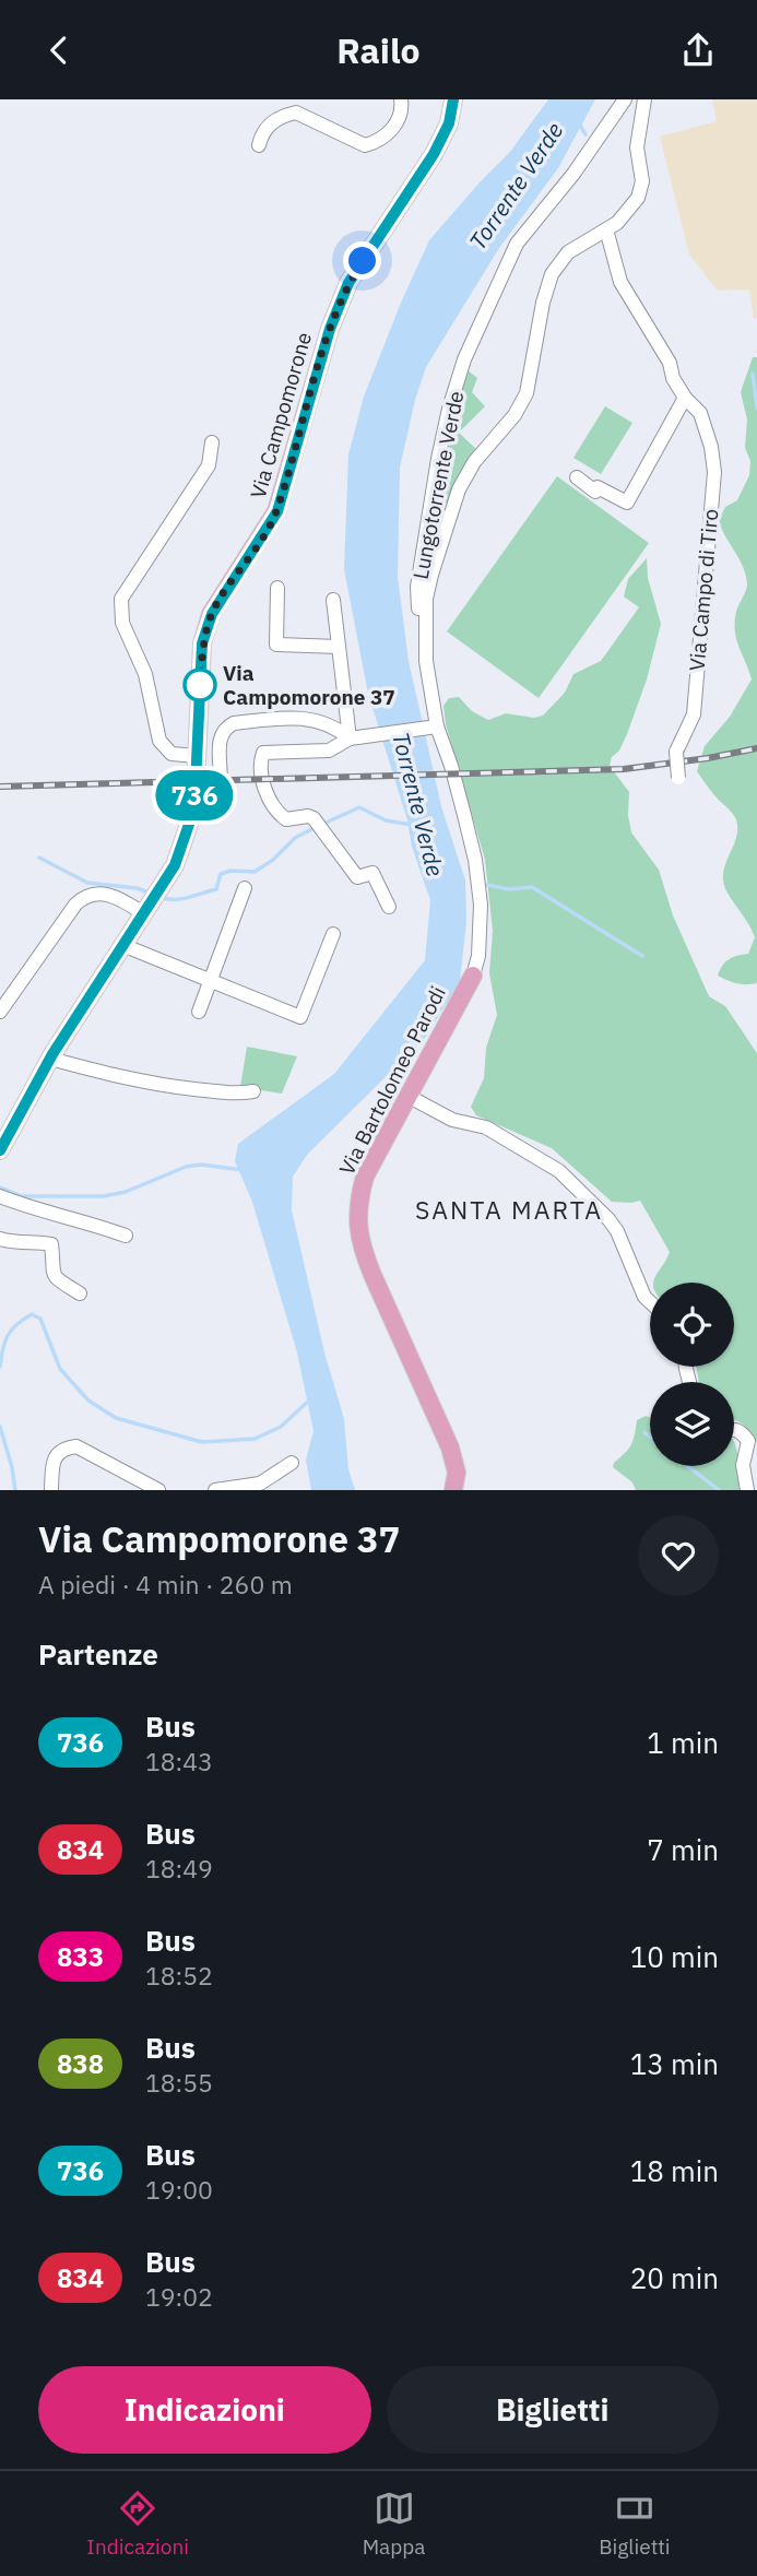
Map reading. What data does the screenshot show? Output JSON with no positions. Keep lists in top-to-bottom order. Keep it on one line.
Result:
{"streets":{"main road":["Via Campomorone","Via Bartolomeo Parodi"],"street":["Lungotorrente Verde","Via Campo di Tiro"]},"crossings":[["Lungotorrente Verde","Via Bartolomeo Parodi"]],"districts":["SANTA MARTA"],"water":["Torrente Verde"],"places":["Via Campomorone 37"],"lines":["bus line 736"],"page":{"header":"Railo","on_map":"736","heading":[["Via Campomorone 37","A piedi · 4 min · 260 m"],"Partenze"],"list":[{"mark":"736","name":"Bus","note":"18:43","value":"1 min"},{"mark":"834","name":"Bus","note":"18:49","value":"7 min"},{"mark":"833","name":"Bus","note":"18:52","value":"10 min"},{"mark":"838","name":"Bus","note":"18:55","value":"13 min"},{"mark":"736","name":"Bus","note":"19:00","value":"18 min"},{"mark":"834","name":"Bus","note":"19:02","value":"20 min"}],"buttons":["Indicazioni","Biglietti"],"tabs":["Indicazioni","Mappa","Biglietti"]}}
